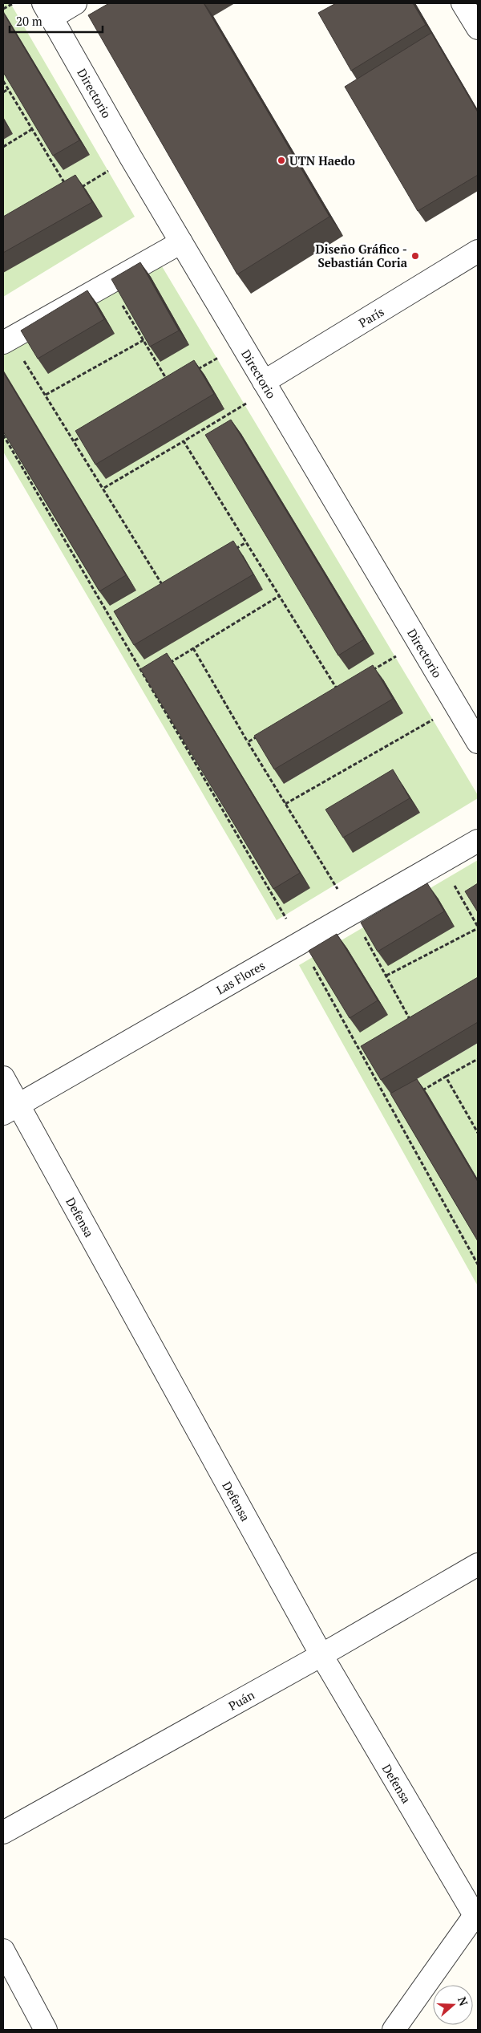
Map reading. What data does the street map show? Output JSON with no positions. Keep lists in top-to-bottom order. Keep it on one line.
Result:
{"streets":{"street":["Directorio","París","Las Flores","Defensa","Puán"]},"crossings":[["Directorio","París"],["Las Flores","Defensa"],["Defensa","Puán"]],"places":["UTN Haedo","Diseño Gráfico - Sebastián Coria"],"scale_bar":"20 m","north":"right"}
